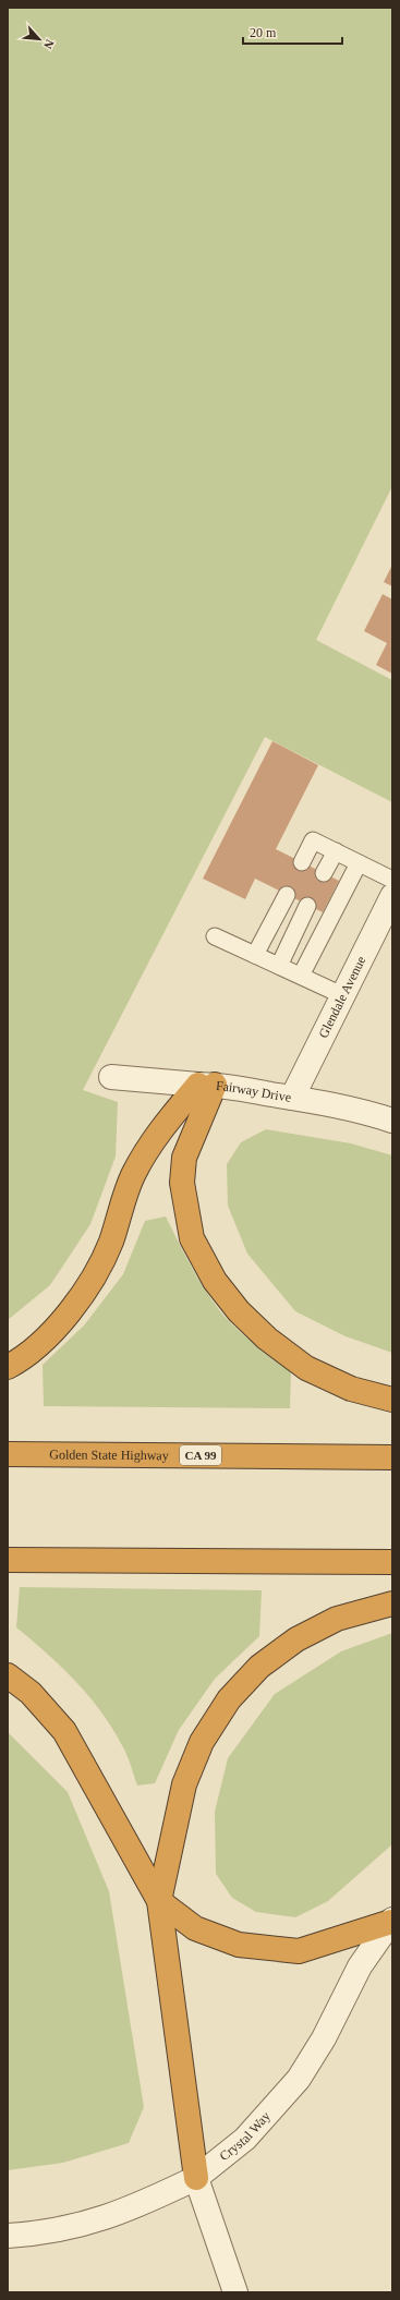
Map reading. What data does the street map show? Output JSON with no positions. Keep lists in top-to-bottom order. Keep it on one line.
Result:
{"streets":{"highway":["Golden State Highway","CA 99"],"street":["Glendale Avenue","Fairway Drive","Crystal Way"]},"crossings":[["Glendale Avenue","Fairway Drive"]],"scale_bar":"20 m","north":"bottom right"}
